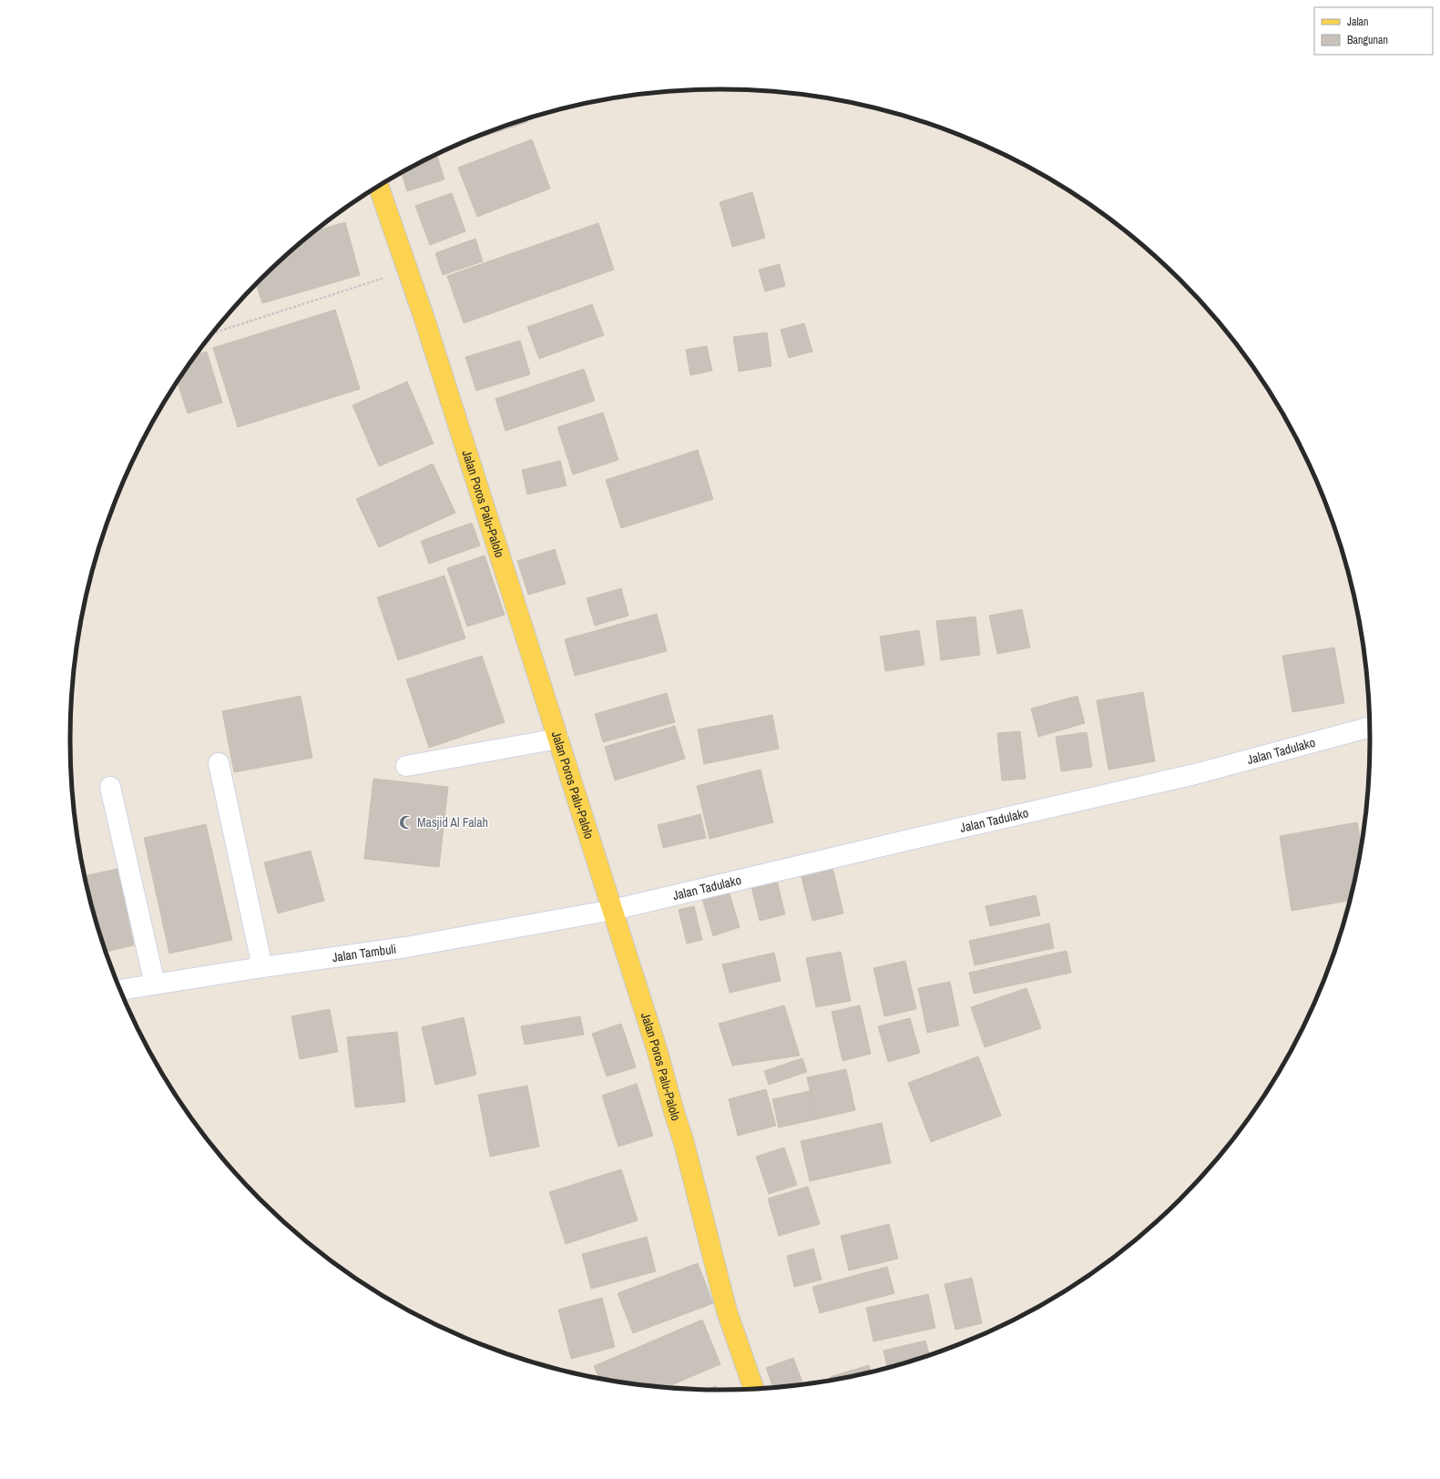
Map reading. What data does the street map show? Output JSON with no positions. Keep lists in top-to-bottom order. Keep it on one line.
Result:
{"streets":{"main road":["Jalan Poros Palu-Palolo"],"street":["Jalan Tadulako","Jalan Tambuli"]},"crossings":[["Jalan Poros Palu-Palolo","Jalan Tadulako"],["Jalan Poros Palu-Palolo","Jalan Tambuli"],["Jalan Tadulako","Jalan Tambuli"]],"places":{"mosque":["Masjid Al Falah"]},"legend":["Jalan","Bangunan"]}
